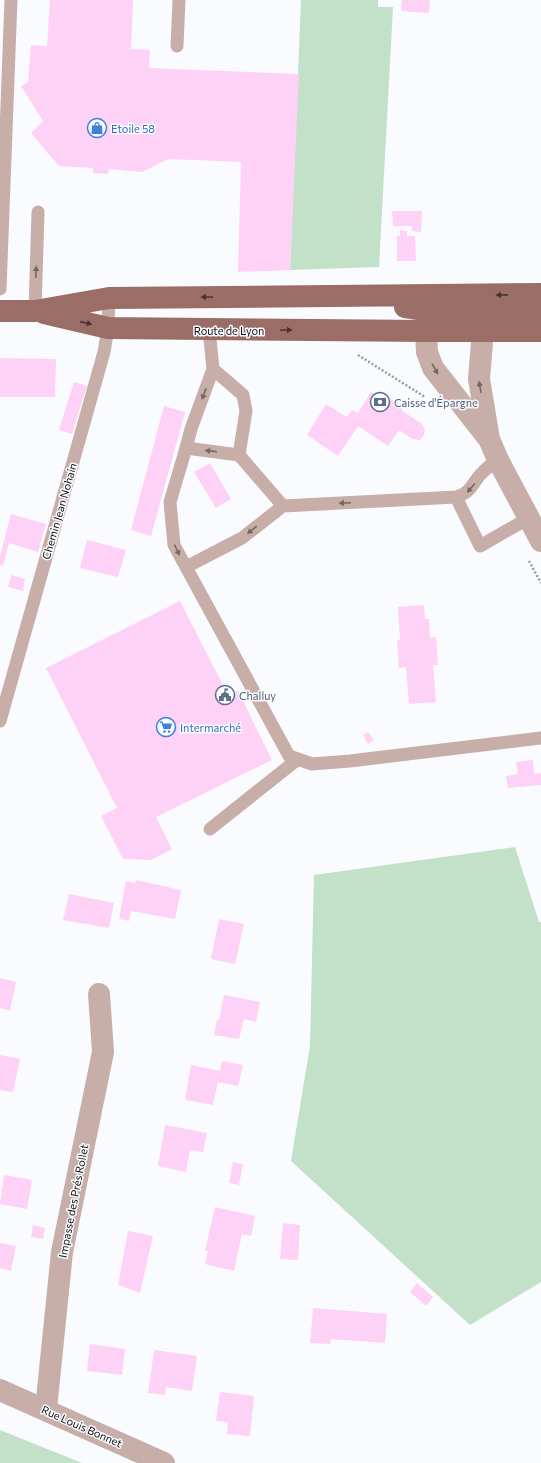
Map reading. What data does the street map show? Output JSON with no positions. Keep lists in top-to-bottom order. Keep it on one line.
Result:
{"streets":{"main road":["Route de Lyon"],"street":["Impasse des Prés Rollet","Rue Louis Bonnet"],"lane":["Chemin Jean Nohain"]},"crossings":[["Route de Lyon","Chemin Jean Nohain"],["Impasse des Prés Rollet","Rue Louis Bonnet"]],"places":{"shop":["Etoile 58"],"bank":["Caisse d'Épargne"],"public building":["Challuy"],"supermarket":["Intermarché"]}}
